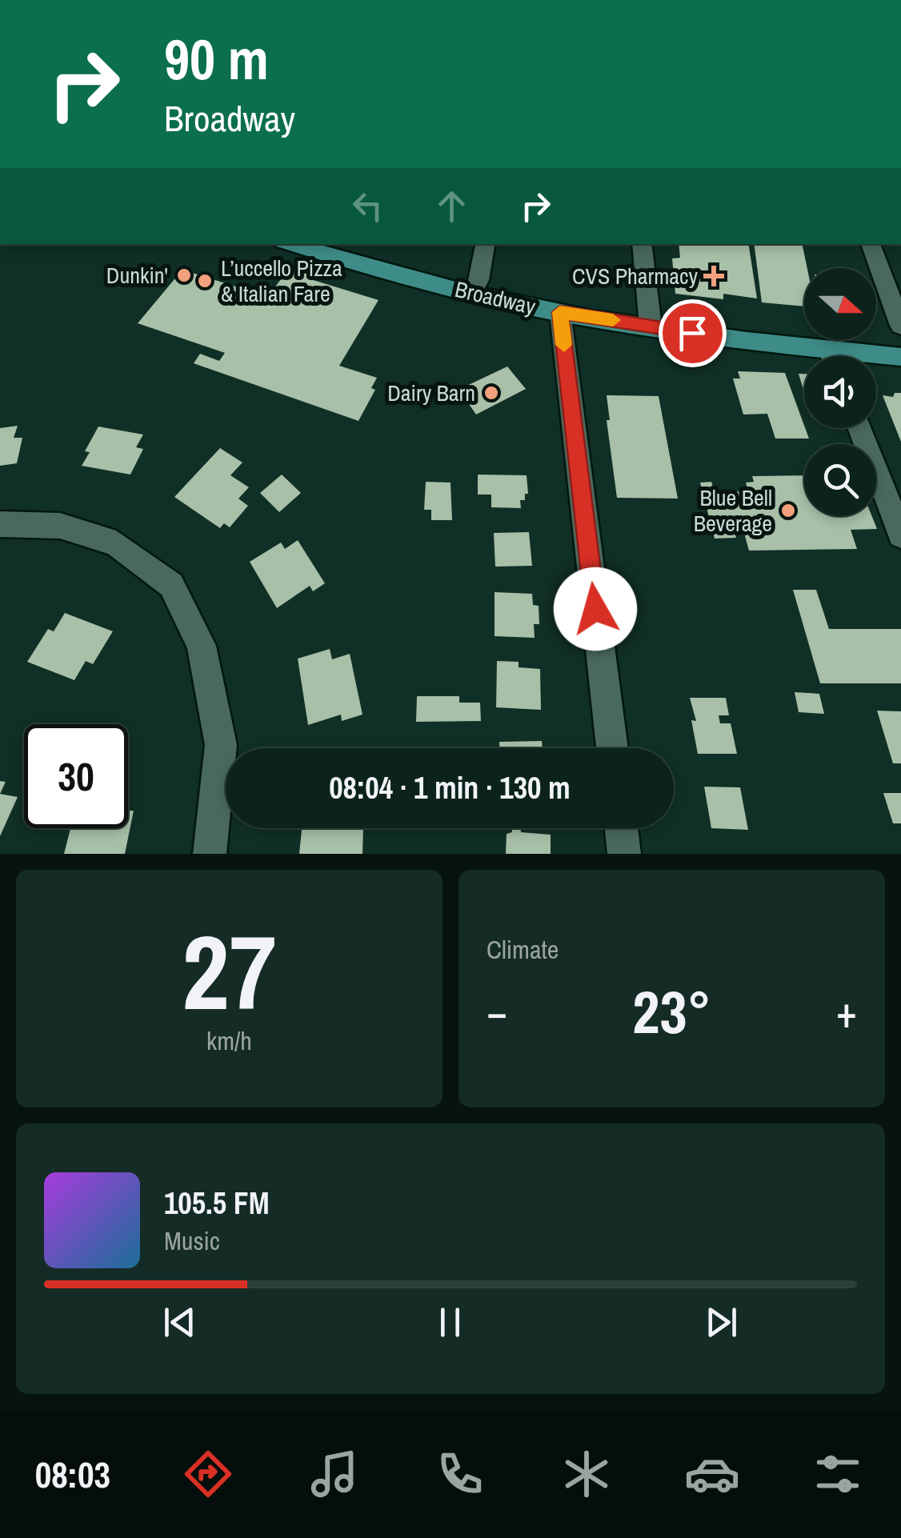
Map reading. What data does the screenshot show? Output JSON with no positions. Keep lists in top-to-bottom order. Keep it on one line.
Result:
{"streets":{"main road":["Broadway"]},"places":{"other":["Dunkin'","L’uccello Pizza & Italian Fare","Dairy Barn","Blue Bell Beverage"],"health":["CVS Pharmacy"]},"north":"right","page":{"turn":["90 m","Broadway"],"limit":"30","trip":"08:04 · 1 min · 130 m","tile":[["27","km/h"],"Climate"],"heat":["−","23°","+"],"song":["105.5 FM","Music"],"tabs":"08:03"}}
